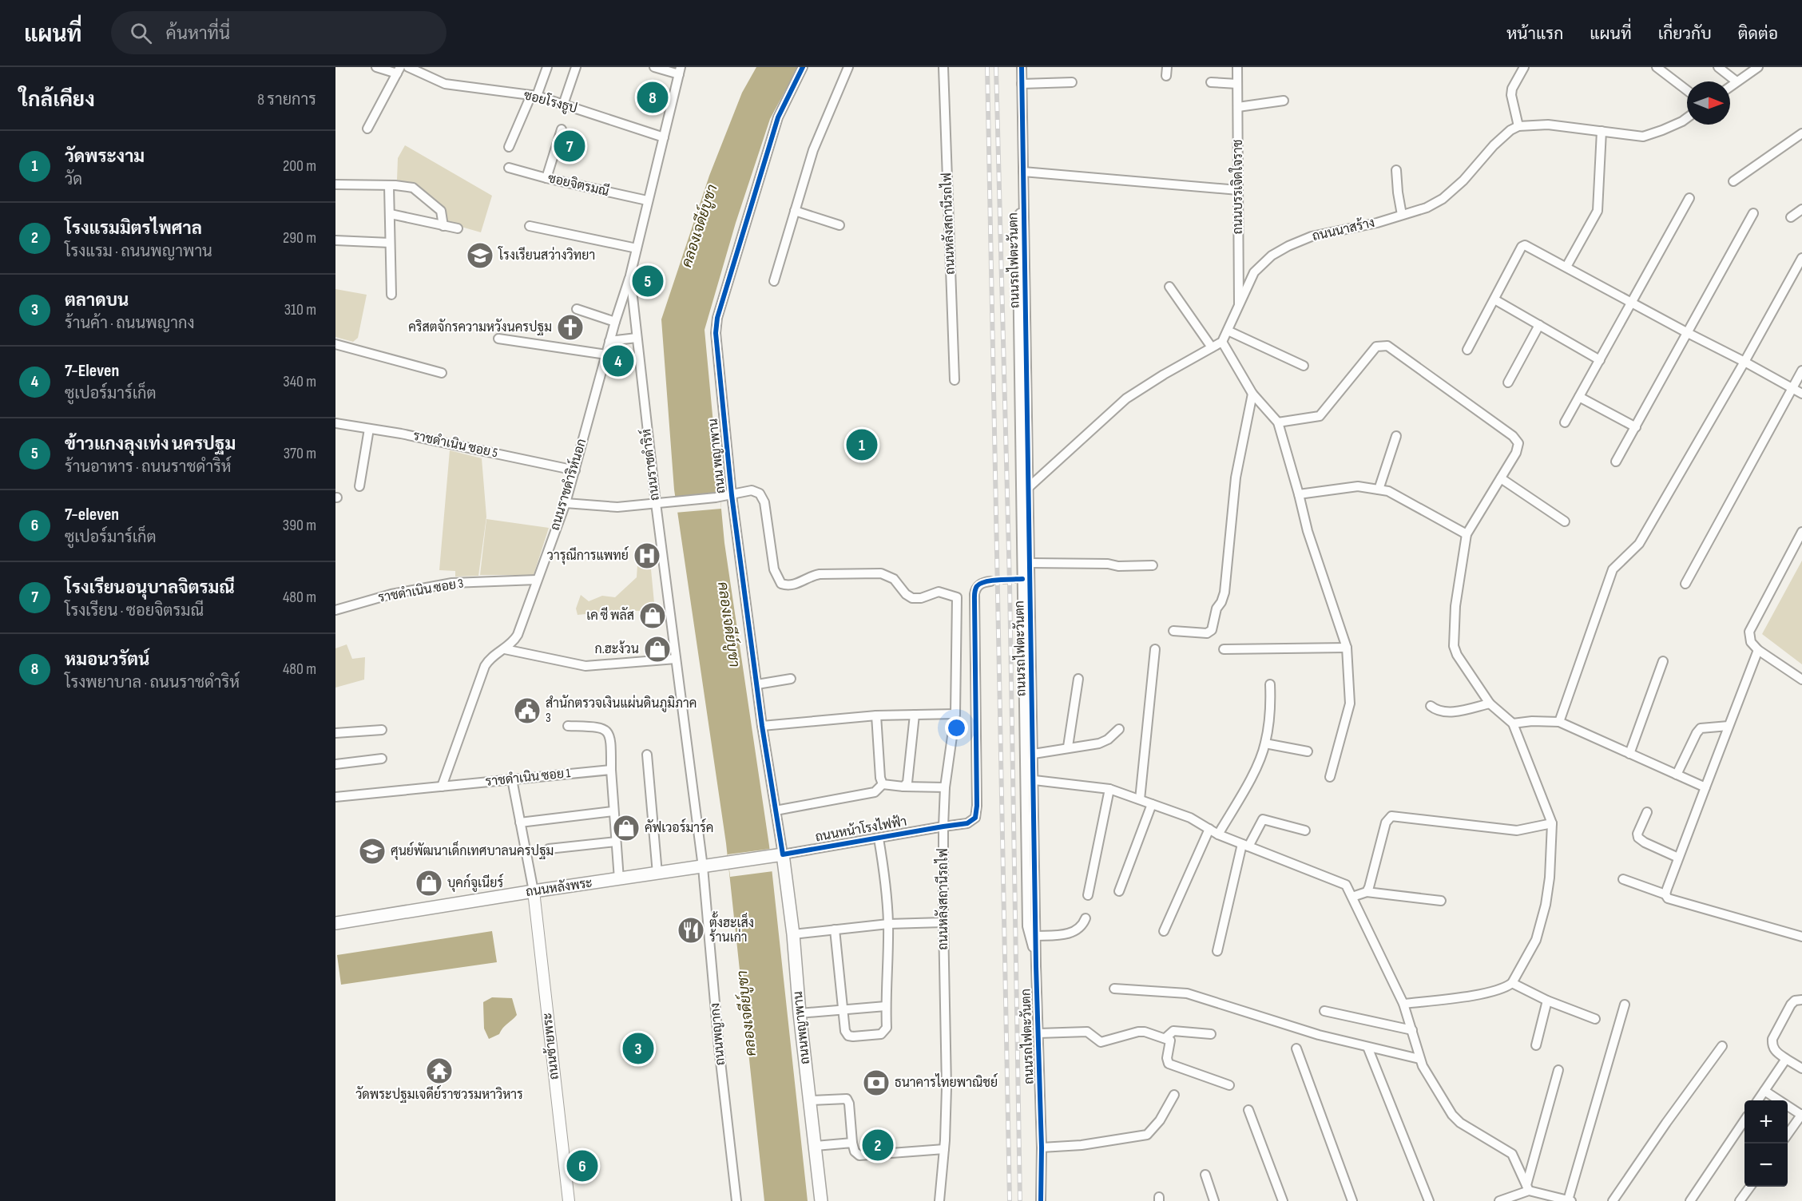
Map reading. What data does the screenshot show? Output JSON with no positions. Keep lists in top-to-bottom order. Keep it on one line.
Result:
{"streets":{"main road":["ถนนหลังพระ","ถนนพญาพาน"],"street":["ซอยโรงธูป","ซอยจิตรมณี","ถนนบรรเจิดใจราช","ถนนหลังสถานีรถไฟ","ถนนนาสร้าง","ถนนรถไฟตะวันตก","ราชดำเนิน ซอย 5","ถนน พญาพาน","ถนนราชดำริห์","ถนนราชดำริห์นอก","ราชดำเนิน ซอย 3","ราชดำเนิน ซอย 1","ถนนหน้าโรงไฟฟ้า","ถนนพญากง","ถนนซ้ายพระ"]},"crossings":[["ซอยโรงธูป","ถนนราชดำริห์"],["ซอยจิตรมณี","ถนนราชดำริห์"],["ถนนบรรเจิดใจราช","ถนนนาสร้าง"],["ถนนหลังสถานีรถไฟ","ถนน พญาพาน"],["ถนนหลังสถานีรถไฟ","ถนนหน้าโรงไฟฟ้า"],["ราชดำเนิน ซอย 5","ถนนราชดำริห์นอก"],["ถนน พญาพาน","ถนนหน้าโรงไฟฟ้า"],["ถนน พญาพาน","ถนนหลังพระ"],["ถนน พญาพาน","ถนนพญาพาน"],["ถนนราชดำริห์","ถนนราชดำริห์นอก"],["ถนนราชดำริห์","ถนนหลังพระ"],["ถนนราชดำริห์","ถนนพญากง"],["ถนนราชดำริห์นอก","ราชดำเนิน ซอย 3"],["ถนนราชดำริห์นอก","ราชดำเนิน ซอย 1"],["ถนนหน้าโรงไฟฟ้า","ถนนหลังพระ"],["ถนนหน้าโรงไฟฟ้า","ถนนพญาพาน"],["ถนนหลังพระ","ถนนพญาพาน"],["ถนนหลังพระ","ถนนพญากง"],["ถนนหลังพระ","ถนนซ้ายพระ"]],"water":["คลองเจดีย์บูชา"],"places":{"school or university":["โรงเรียนสว่างวิทยา","ศุนย์พัฒนาเด็กเทศบาลนครปฐม"],"church":["คริสตจักรความหวังนครปฐม"],"hospital":["วารุณีการแพทย์"],"shop":["เค ซี พลัส","ก.ฮะง้วน","คัฟเวอร์มาร์ค","บุคก์จูเนียร์"],"public building":["สำนักตรวจเงินแผ่นดินภูมิภาค 3"],"restaurant":["ตั้งฮะเส็ง ร้านเก่า"],"temple":["วัดพระปฐมเจดีย์ราชวรมหาวิหาร"],"bank":["ธนาคารไทยพาณิชย์"]},"north":"right","page":{"header":"แผนที่","search":"ค้นหาที่นี่","nav":["หน้าแรก","แผนที่","เกี่ยวกับ","ติดต่อ"],"heading":["ใกล้เคียง","8 รายการ"],"pins":["8","7","5","4","1","3","2","6"],"list":[{"mark":"1","name":"วัดพระงาม","note":"วัด","value":"200 m"},{"mark":"2","name":"โรงแรมมิตรไพศาล","note":"โรงแรม · ถนนพญาพาน","value":"290 m"},{"mark":"3","name":"ตลาดบน","note":"ร้านค้า · ถนนพญากง","value":"310 m"},{"mark":"4","name":"7-Eleven","note":"ซูเปอร์มาร์เก็ต","value":"340 m"},{"mark":"5","name":"ข้าวแกงลุงเท่ง นครปฐม","note":"ร้านอาหาร · ถนนราชดำริห์","value":"370 m"},{"mark":"6","name":"7-eleven","note":"ซูเปอร์มาร์เก็ต","value":"390 m"},{"mark":"7","name":"โรงเรียนอนุบาลจิตรมณี","note":"โรงเรียน · ซอยจิตรมณี","value":"480 m"},{"mark":"8","name":"หมอนวรัตน์","note":"โรงพยาบาล · ถนนราชดำริห์","value":"480 m"}],"map_buttons":["+","−"]}}
